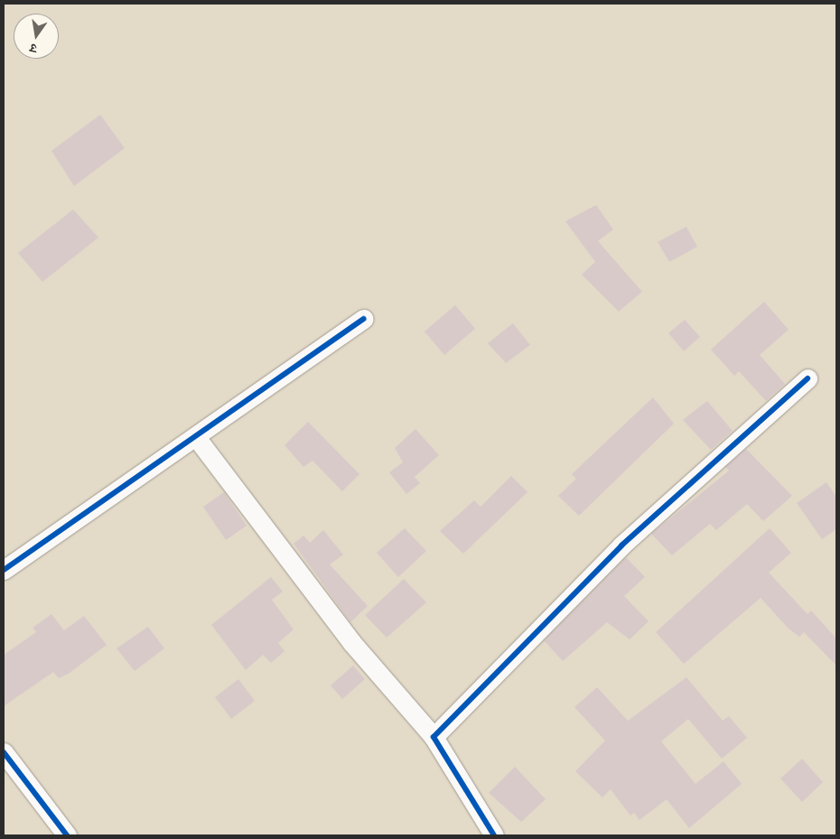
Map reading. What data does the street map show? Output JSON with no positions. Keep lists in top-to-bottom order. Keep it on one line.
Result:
{"north":"bottom"}
